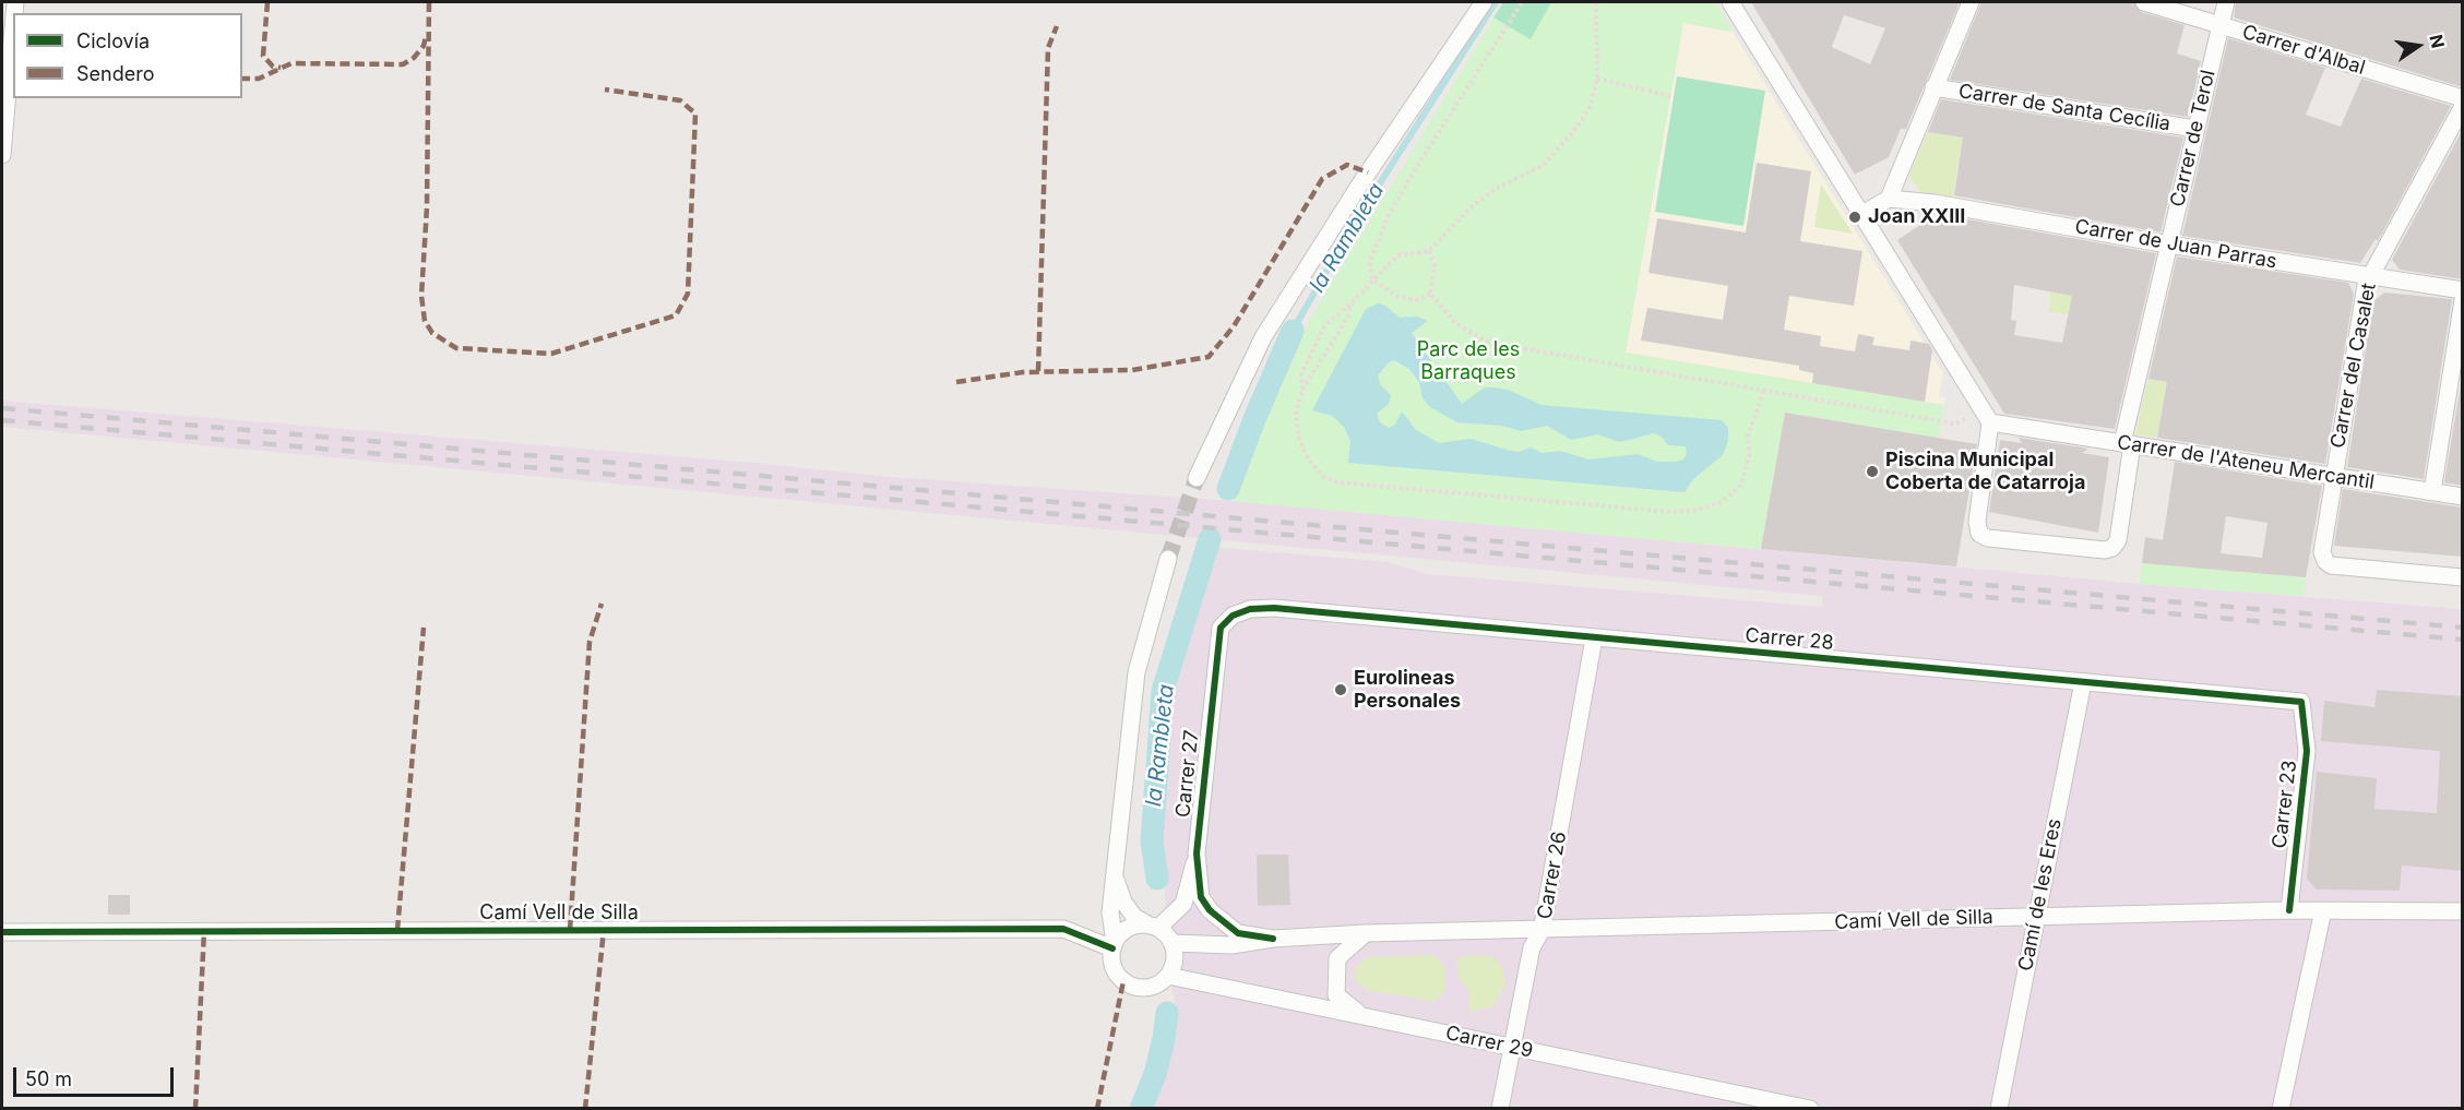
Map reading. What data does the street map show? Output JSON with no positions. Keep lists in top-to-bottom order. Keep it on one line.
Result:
{"streets":{"street":["Carrer d'Albal","Carrer de Santa Cecília","Carrer de Terol","Carrer de Juan Parras","Carrer del Casalet","Carrer de l'Ateneu Mercantil","Carrer 28","Carrer 27","Carrer 23","Carrer 26","Camí de les Eres","Camí Vell de Silla","Carrer 29"]},"crossings":[["Carrer d'Albal","Carrer de Terol"],["Carrer de Santa Cecília","Carrer de Terol"],["Carrer de Terol","Carrer de Juan Parras"],["Carrer de Terol","Carrer de l'Ateneu Mercantil"],["Carrer de Juan Parras","Carrer del Casalet"],["Carrer del Casalet","Carrer de l'Ateneu Mercantil"],["Carrer 28","Carrer 27"],["Carrer 28","Carrer 23"],["Carrer 28","Carrer 26"],["Carrer 28","Camí de les Eres"],["Carrer 27","Camí Vell de Silla"],["Carrer 27","Carrer 29"],["Carrer 23","Camí Vell de Silla"],["Carrer 26","Camí Vell de Silla"],["Carrer 26","Carrer 29"],["Camí de les Eres","Camí Vell de Silla"],["Camí Vell de Silla","Carrer 29"]],"water":["la Rambleta"],"parks":["Parc de les Barraques"],"places":["Joan XXIII","Piscina Municipal Coberta de Catarroja","Eurolineas Personales"],"legend":["Ciclovía","Sendero"],"scale_bar":"50 m","north":"right"}
